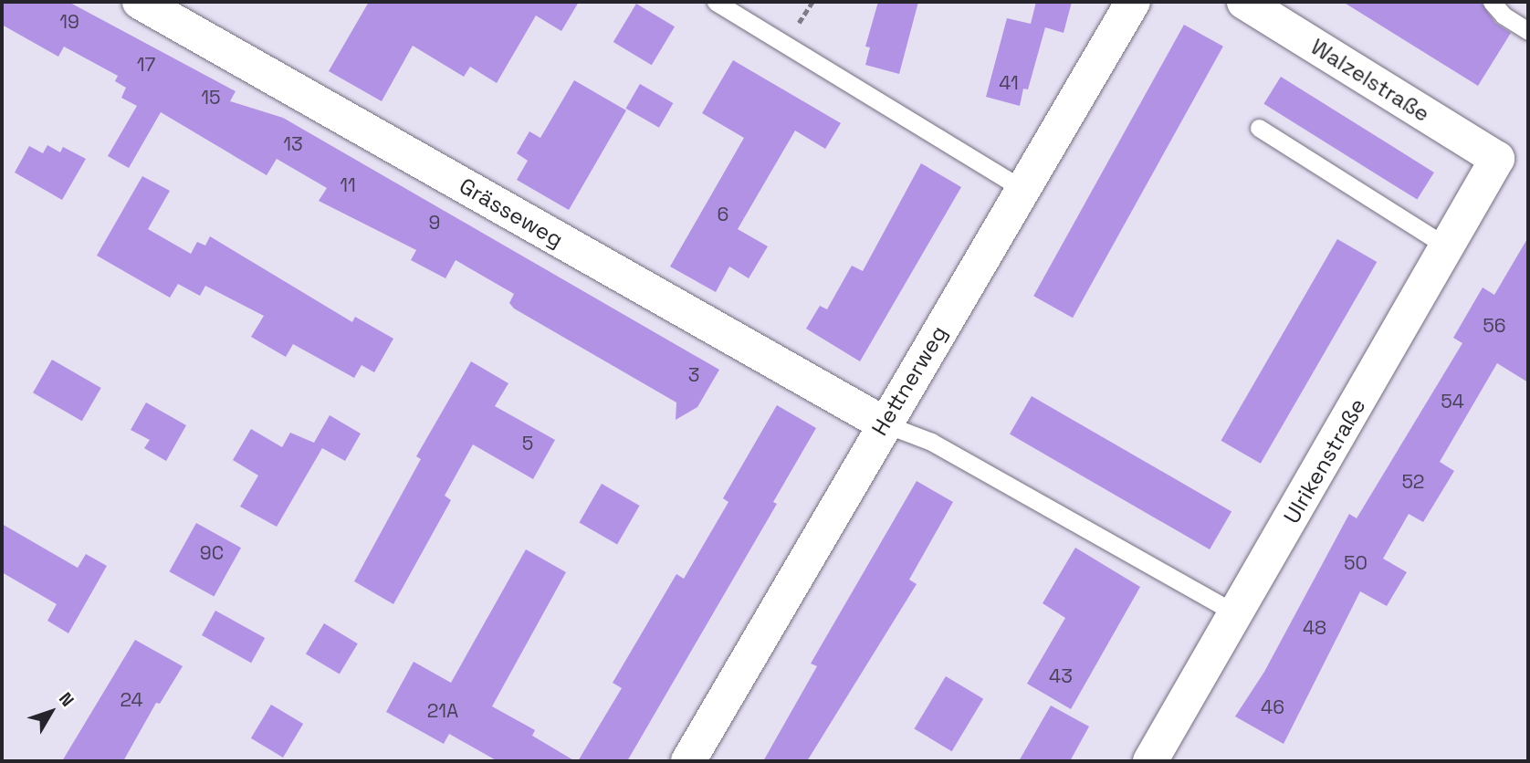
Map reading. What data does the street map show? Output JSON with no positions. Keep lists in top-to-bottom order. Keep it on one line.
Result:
{"streets":{"street":["Walzelstraße","Grässeweg","Hettnerweg","Ulrikenstraße"]},"crossings":[["Walzelstraße","Ulrikenstraße"],["Grässeweg","Hettnerweg"]],"house_numbers":["19","17","41","15","13","11","6","9","56","3","54","5","52","9C","50","48","43","24","46","21A"],"north":"top right"}
